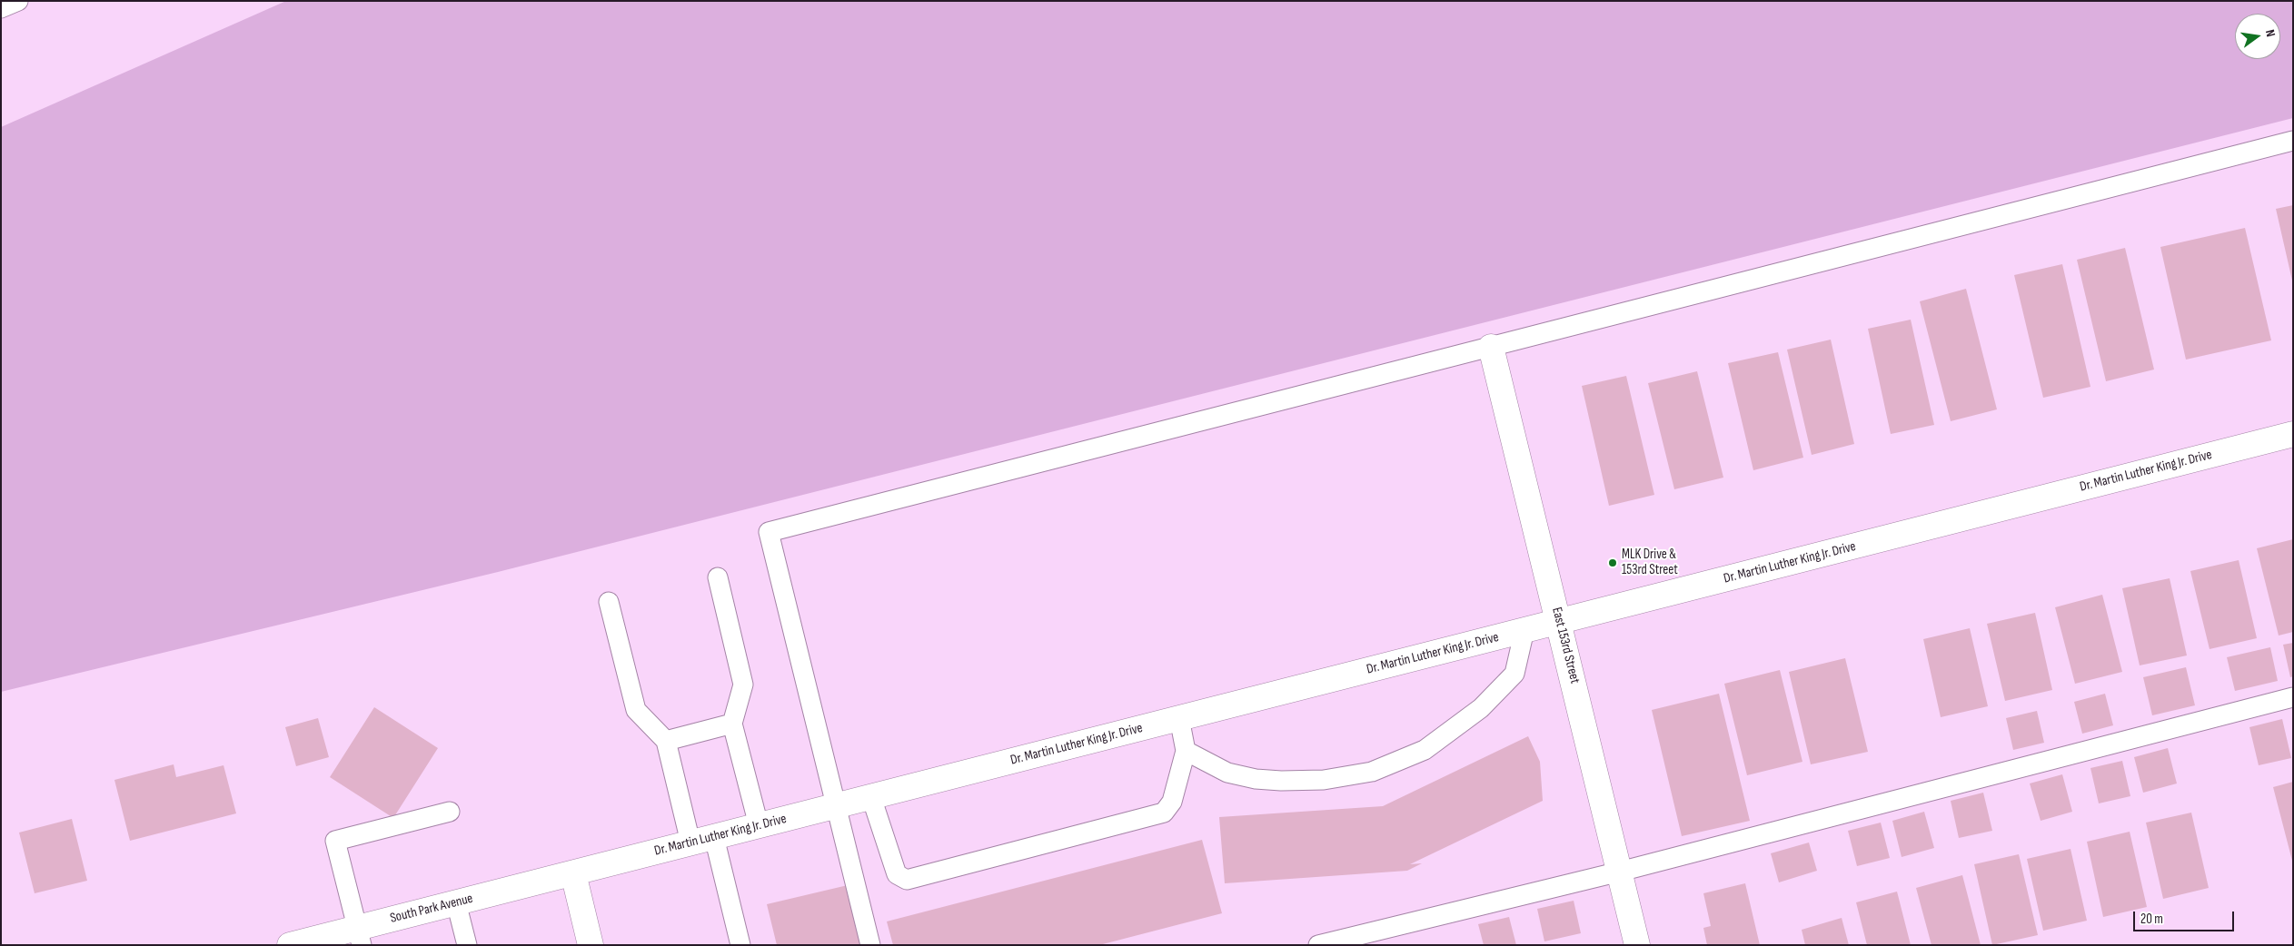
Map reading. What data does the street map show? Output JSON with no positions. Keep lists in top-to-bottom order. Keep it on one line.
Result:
{"streets":{"street":["Dr. Martin Luther King Jr. Drive","East 153rd Street","South Park Avenue"]},"crossings":[["Dr. Martin Luther King Jr. Drive","East 153rd Street"],["Dr. Martin Luther King Jr. Drive","South Park Avenue"]],"places":["MLK Drive & 153rd Street"],"scale_bar":"20 m","north":"right"}
